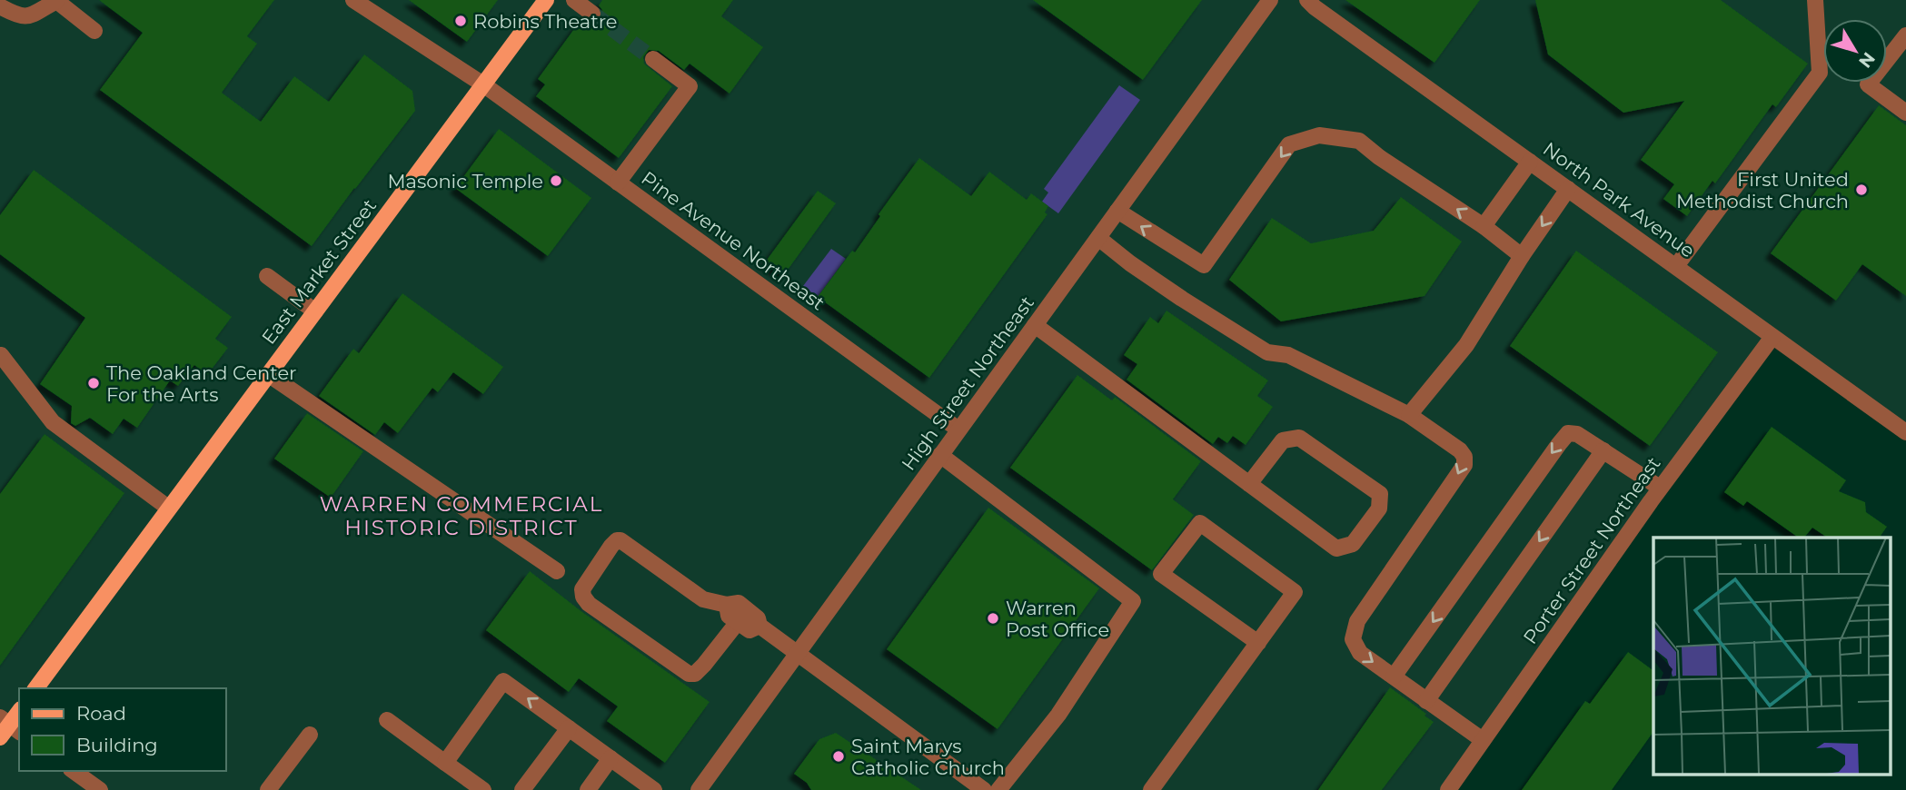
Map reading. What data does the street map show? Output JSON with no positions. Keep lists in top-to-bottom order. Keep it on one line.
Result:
{"streets":{"main road":["East Market Street"],"street":["North Park Avenue","Pine Avenue Northeast","High Street Northeast","Porter Street Northeast"]},"crossings":[["North Park Avenue","Porter Street Northeast"],["Pine Avenue Northeast","East Market Street"],["Pine Avenue Northeast","High Street Northeast"]],"districts":["WARREN COMMERCIAL HISTORIC DISTRICT"],"places":["Robins Theatre","Masonic Temple","First United Methodist Church","The Oakland Center For the Arts","Warren Post Office","Saint Marys Catholic Church"],"legend":["Road","Building"],"north":"bottom right"}
